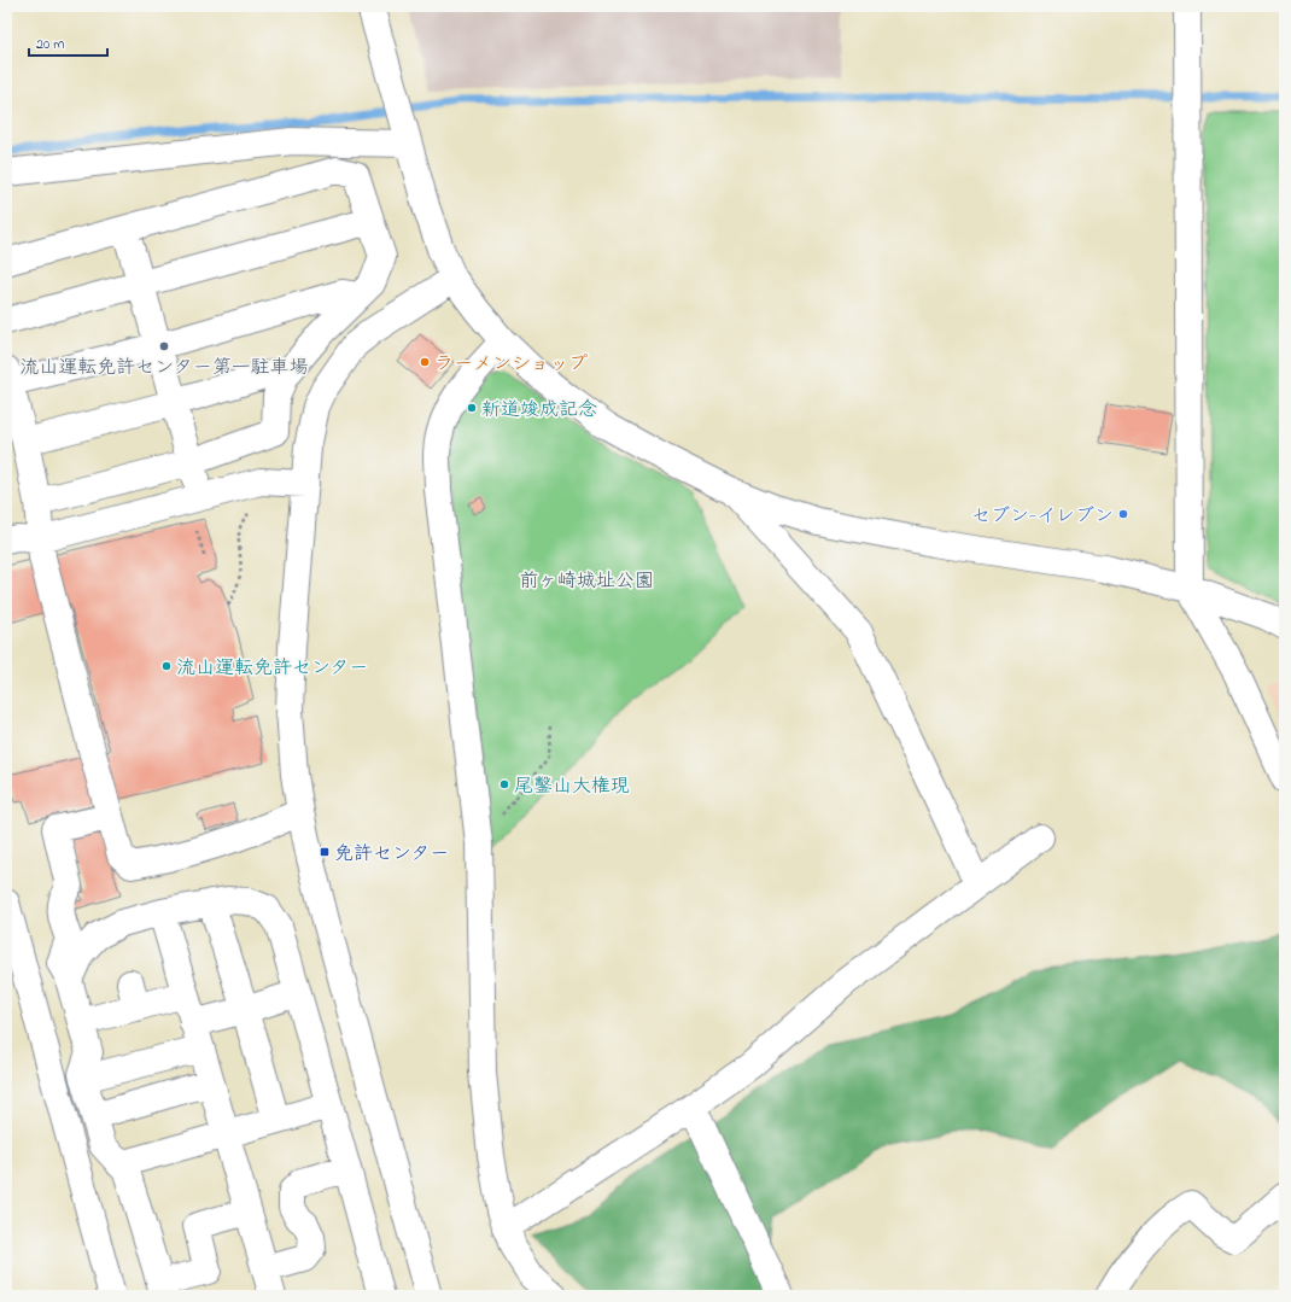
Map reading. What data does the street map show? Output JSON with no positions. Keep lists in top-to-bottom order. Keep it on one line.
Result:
{"parks":["前ヶ崎城址公園"],"places":{"other":["流山運転免許センター第一駐車場","ラーメンショップ","新道竣成記念","セブン-イレブン","流山運転免許センター","尾鑿山大権現"],"transit":["免許センター"]},"scale_bar":"20 m"}
